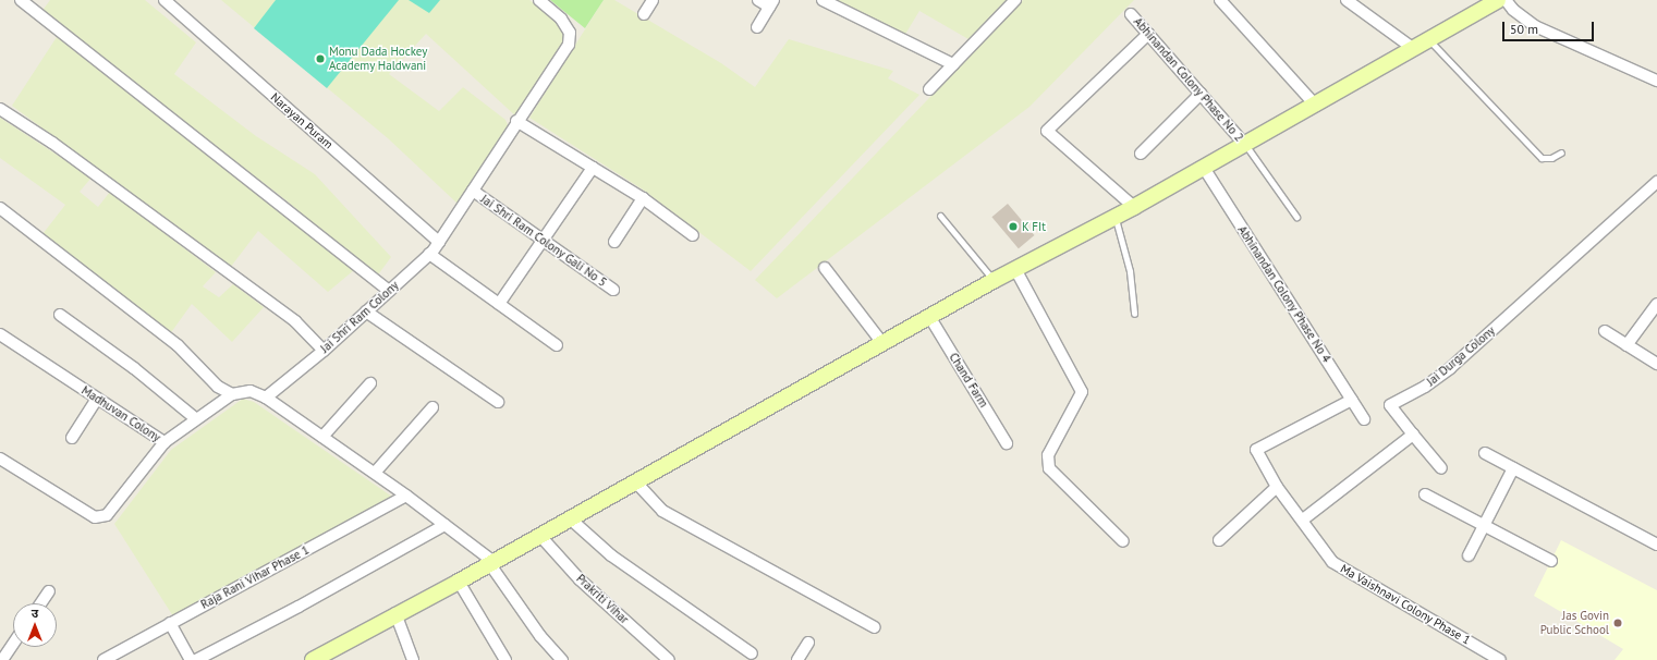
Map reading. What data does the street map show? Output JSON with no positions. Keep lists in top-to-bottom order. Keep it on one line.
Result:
{"streets":{"street":["Abhinandan Colony Phase No 2","Narayan Puram","Jai Shri Ram Colony Gali No 5","Abhinandan Colony Phase No 4","Jai Shri Ram Colony","Jai Durga Colony","Chand Farm","Madhuvan Colony","Raja Rani Vihar Phase 1","Prakriti Vihar","Ma Vaishnavi Colony Phase 1"]},"crossings":[["Narayan Puram","Jai Shri Ram Colony"],["Jai Shri Ram Colony Gali No 5","Jai Shri Ram Colony"],["Jai Shri Ram Colony","Madhuvan Colony"]],"places":["Monu Dada Hockey Academy Haldwani","K FIt","Jas Govin Public School"],"scale_bar":"50 m","north":"top"}
